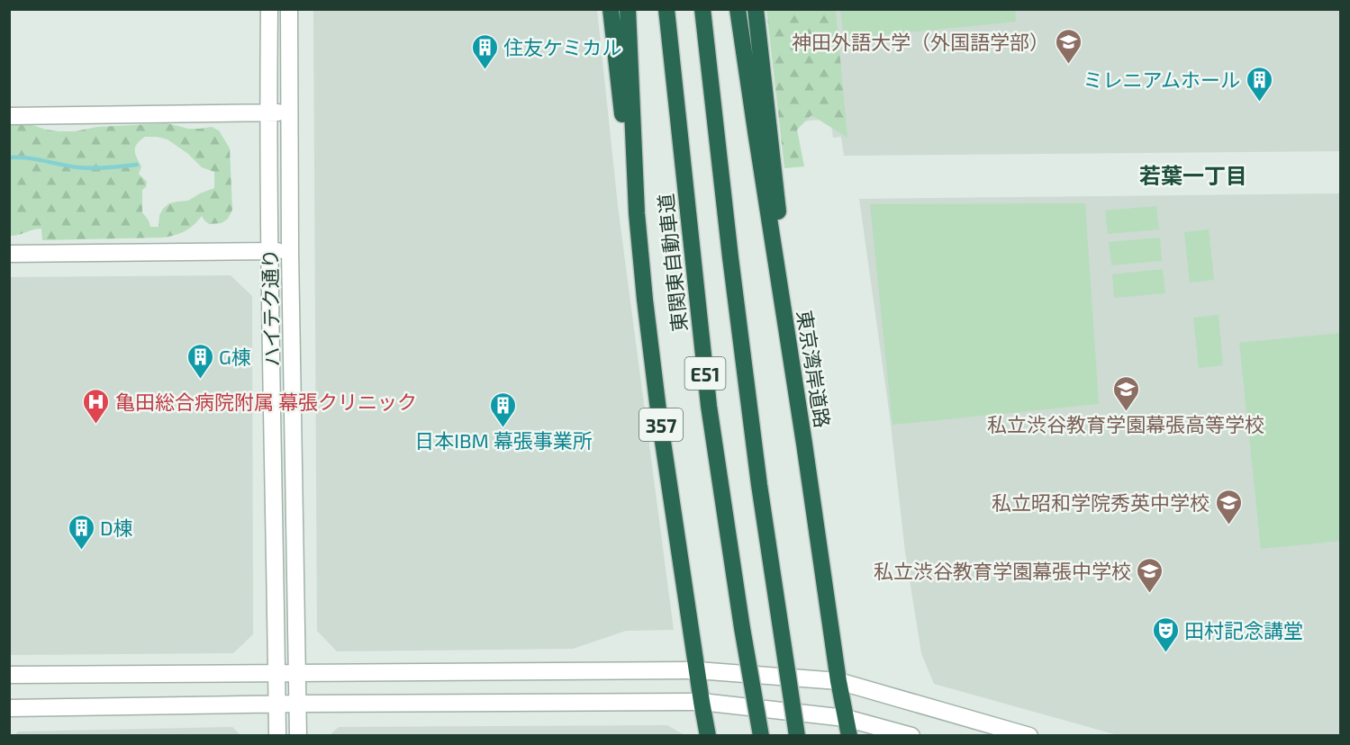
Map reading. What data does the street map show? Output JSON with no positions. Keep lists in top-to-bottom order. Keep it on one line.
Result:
{"streets":{"highway":["東関東自動車道","東京湾岸道路","E51","357"],"street":["ハイテク通り"]},"districts":["若葉一丁目"],"places":{"school or university":["神田外語大学（外国語学部）","私立渋谷教育学園幕張高等学校","私立昭和学院秀英中学校","私立渋谷教育学園幕張中学校"],"building":["住友ケミカル","ミレニアムホール","G棟","日本IBM 幕張事業所","D棟"],"hospital":["亀田総合病院附属 幕張クリニック"],"theatre":["田村記念講堂"]}}
